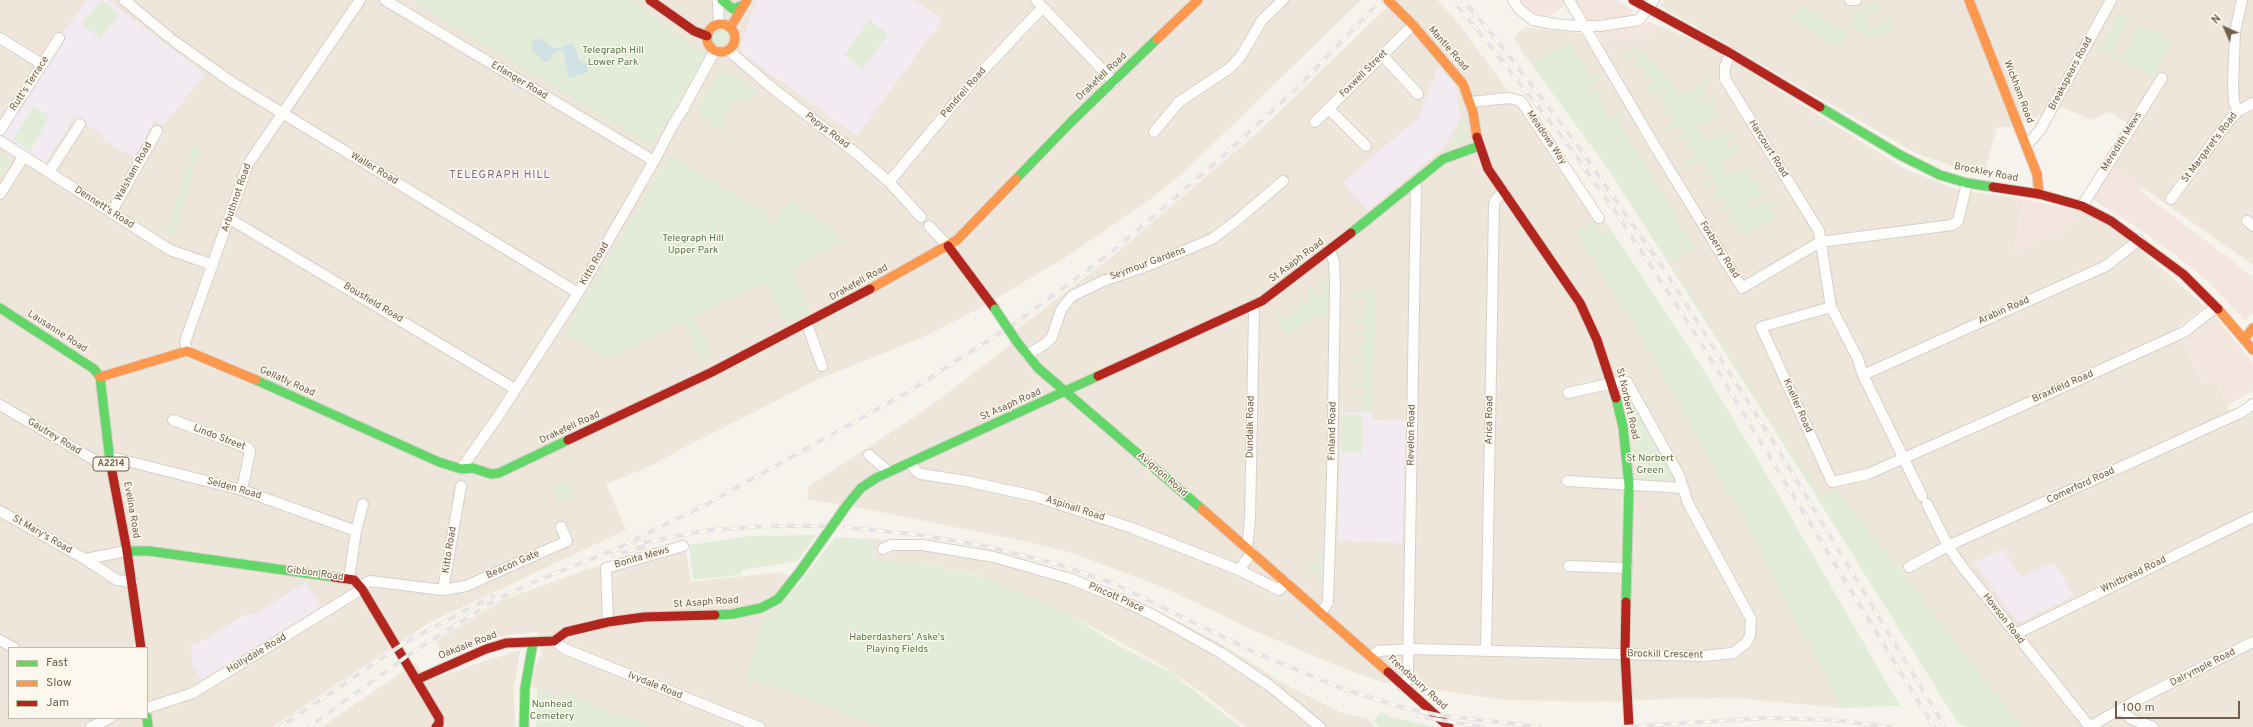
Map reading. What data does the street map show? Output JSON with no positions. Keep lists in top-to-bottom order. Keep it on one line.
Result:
{"streets":{"street":["Mantle Road","Foxwell Street","Breakspears Road","Drakefell Road","Erlanger Road","Rutt's Terrace","Wickham Road","Pendrell Road","Pepys Road","Meadows Way","Meredith Mews","St Margaret's Road","Harcourt Road","Waller Road","Walsham Road","Brockley Road","Arbuthnot Road","Dennett's Road","Foxberry Road","St Asaph Road","Kitto Road","Seymour Gardens","Bousfield Road","Arabin Road","Lausanne Road","Gellatly Road","Braxfield Road","St Norbert Road","Kneller Road","Arica Road","Dundalk Road","Finland Road","Revelon Road","Gautrey Road","Lindo Street","A2214","Avignon Road","Comerford Road","Selden Road","Aspinall Road","Evelina Road","St Mary's Road","Bonita Mews","Beacon Gate","Gibbon Road","Whitbread Road","Pincott Place","Howson Road","Oakdale Road","Hollydale Road","Brockill Crescent","Dalrymple Road","Frendsbury Road","Ivydale Road"]},"crossings":[["Mantle Road","Foxwell Street"],["Mantle Road","Meadows Way"],["Mantle Road","St Asaph Road"],["Mantle Road","St Norbert Road"],["Breakspears Road","Wickham Road"],["Drakefell Road","Kitto Road"],["Drakefell Road","Gellatly Road"],["Drakefell Road","Avignon Road"],["Erlanger Road","Kitto Road"],["Wickham Road","Brockley Road"],["Pendrell Road","Pepys Road"],["Pepys Road","Kitto Road"],["Meredith Mews","Brockley Road"],["Harcourt Road","Brockley Road"],["Harcourt Road","Foxberry Road"],["Harcourt Road","Howson Road"],["Waller Road","Arbuthnot Road"],["Waller Road","Kitto Road"],["Walsham Road","Dennett's Road"],["Brockley Road","Foxberry Road"],["Brockley Road","Arabin Road"],["Brockley Road","Braxfield Road"],["Arbuthnot Road","Dennett's Road"],["Arbuthnot Road","Bousfield Road"],["Arbuthnot Road","Gellatly Road"],["Foxberry Road","Howson Road"],["St Asaph Road","St Norbert Road"],["St Asaph Road","Dundalk Road"],["St Asaph Road","Finland Road"],["St Asaph Road","Revelon Road"],["St Asaph Road","Avignon Road"],["St Asaph Road","Aspinall Road"],["St Asaph Road","Bonita Mews"],["St Asaph Road","Oakdale Road"],["St Asaph Road","Ivydale Road"],["Kitto Road","Bousfield Road"],["Kitto Road","Gellatly Road"],["Kitto Road","Beacon Gate"],["Kitto Road","Hollydale Road"],["Seymour Gardens","Avignon Road"],["Arabin Road","Howson Road"],["Lausanne Road","Evelina Road"],["Braxfield Road","Kneller Road"],["Braxfield Road","Howson Road"],["St Norbert Road","Arica Road"],["St Norbert Road","Brockill Crescent"],["Kneller Road","Howson Road"],["Arica Road","Brockill Crescent"],["Dundalk Road","Avignon Road"],["Finland Road","Avignon Road"],["Revelon Road","Brockill Crescent"],["Revelon Road","Frendsbury Road"],["Gautrey Road","Selden Road"],["Gautrey Road","Evelina Road"],["Lindo Street","Selden Road"],["Avignon Road","Aspinall Road"],["Avignon Road","Frendsbury Road"],["Comerford Road","Howson Road"],["Selden Road","Evelina Road"],["Evelina Road","St Mary's Road"],["Evelina Road","Gibbon Road"],["Beacon Gate","Hollydale Road"],["Gibbon Road","Oakdale Road"],["Gibbon Road","Hollydale Road"],["Whitbread Road","Howson Road"],["Howson Road","Dalrymple Road"],["Oakdale Road","Ivydale Road"]],"districts":["TELEGRAPH HILL"],"parks":["Telegraph Hill Lower Park","Telegraph Hill Upper Park","St Norbert Green","Haberdashers' Aske's Playing Fields","Nunhead Cemetery"],"legend":["Fast","Slow","Jam"],"scale_bar":"100 m","north":"top left"}
